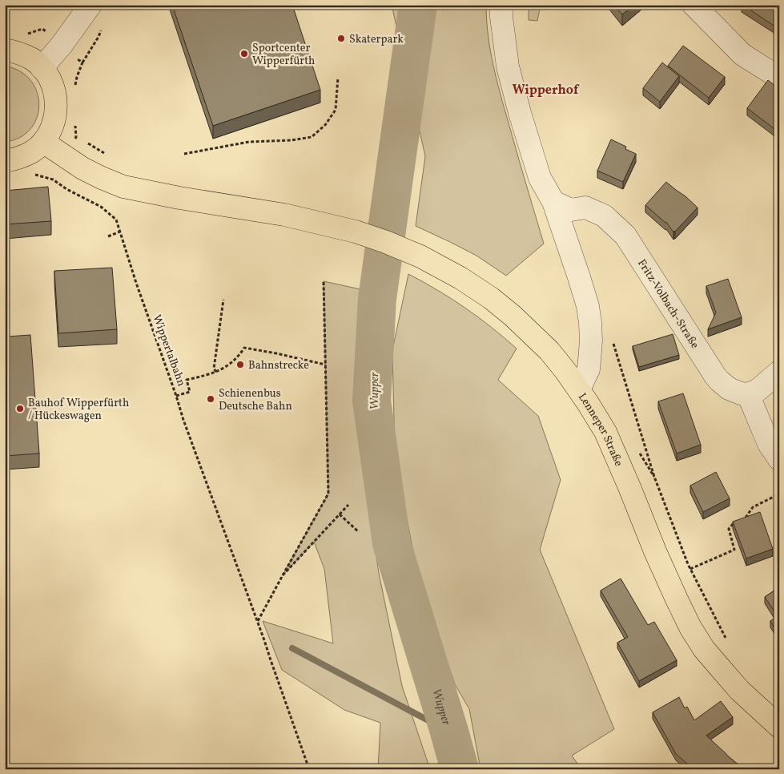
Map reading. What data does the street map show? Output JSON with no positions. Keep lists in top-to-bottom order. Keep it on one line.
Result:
{"streets":{"main road":["Lenneper Straße"],"street":["Fritz-Volbach-Straße"],"path":["Wippertalbahn"]},"crossings":[["Fritz-Volbach-Straße","Lenneper Straße"]],"districts":["Wipperhof"],"water":["Wupper"],"places":["Skaterpark","Sportcenter Wipperfürth","Bahnstrecke","Schienenbus Deutsche Bahn","Bauhof Wipperfürth / Hückeswagen"]}
